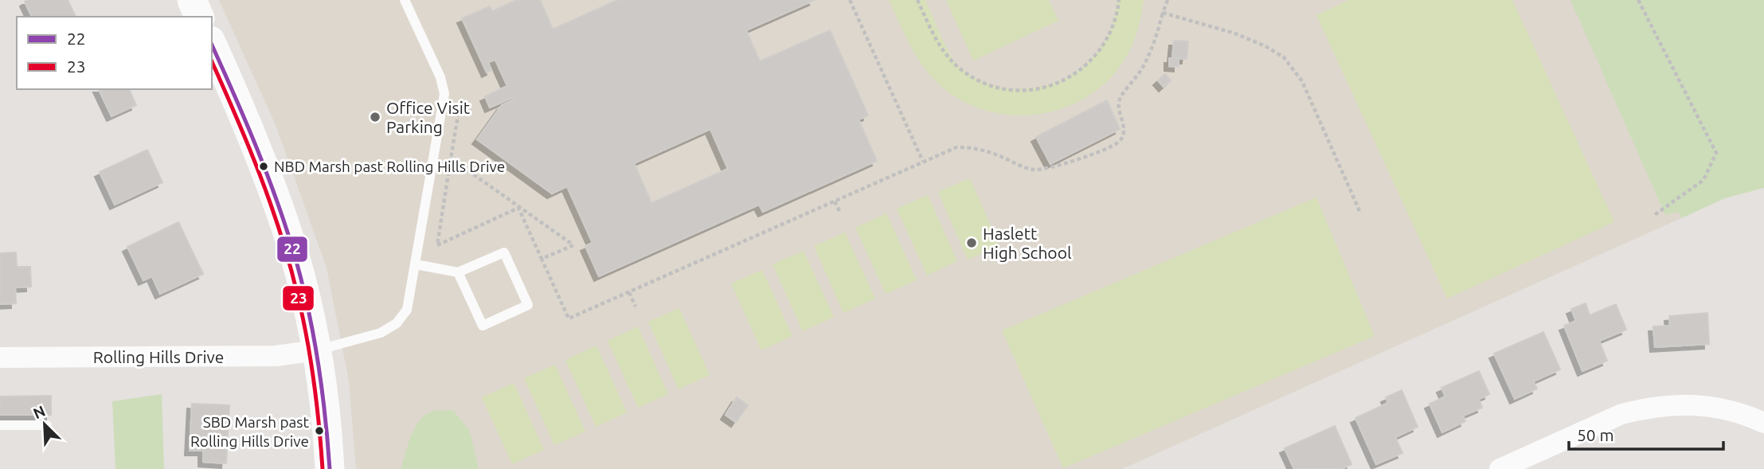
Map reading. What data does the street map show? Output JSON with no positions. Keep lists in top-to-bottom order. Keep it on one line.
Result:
{"streets":{"street":["Rolling Hills Drive"]},"places":["Office Visit Parking","NBD Marsh past Rolling Hills Drive","Haslett High School","SBD Marsh past Rolling Hills Drive"],"lines":["transit line 22","transit line 23"],"legend":["22","23"],"scale_bar":"50 m","north":"top left"}
